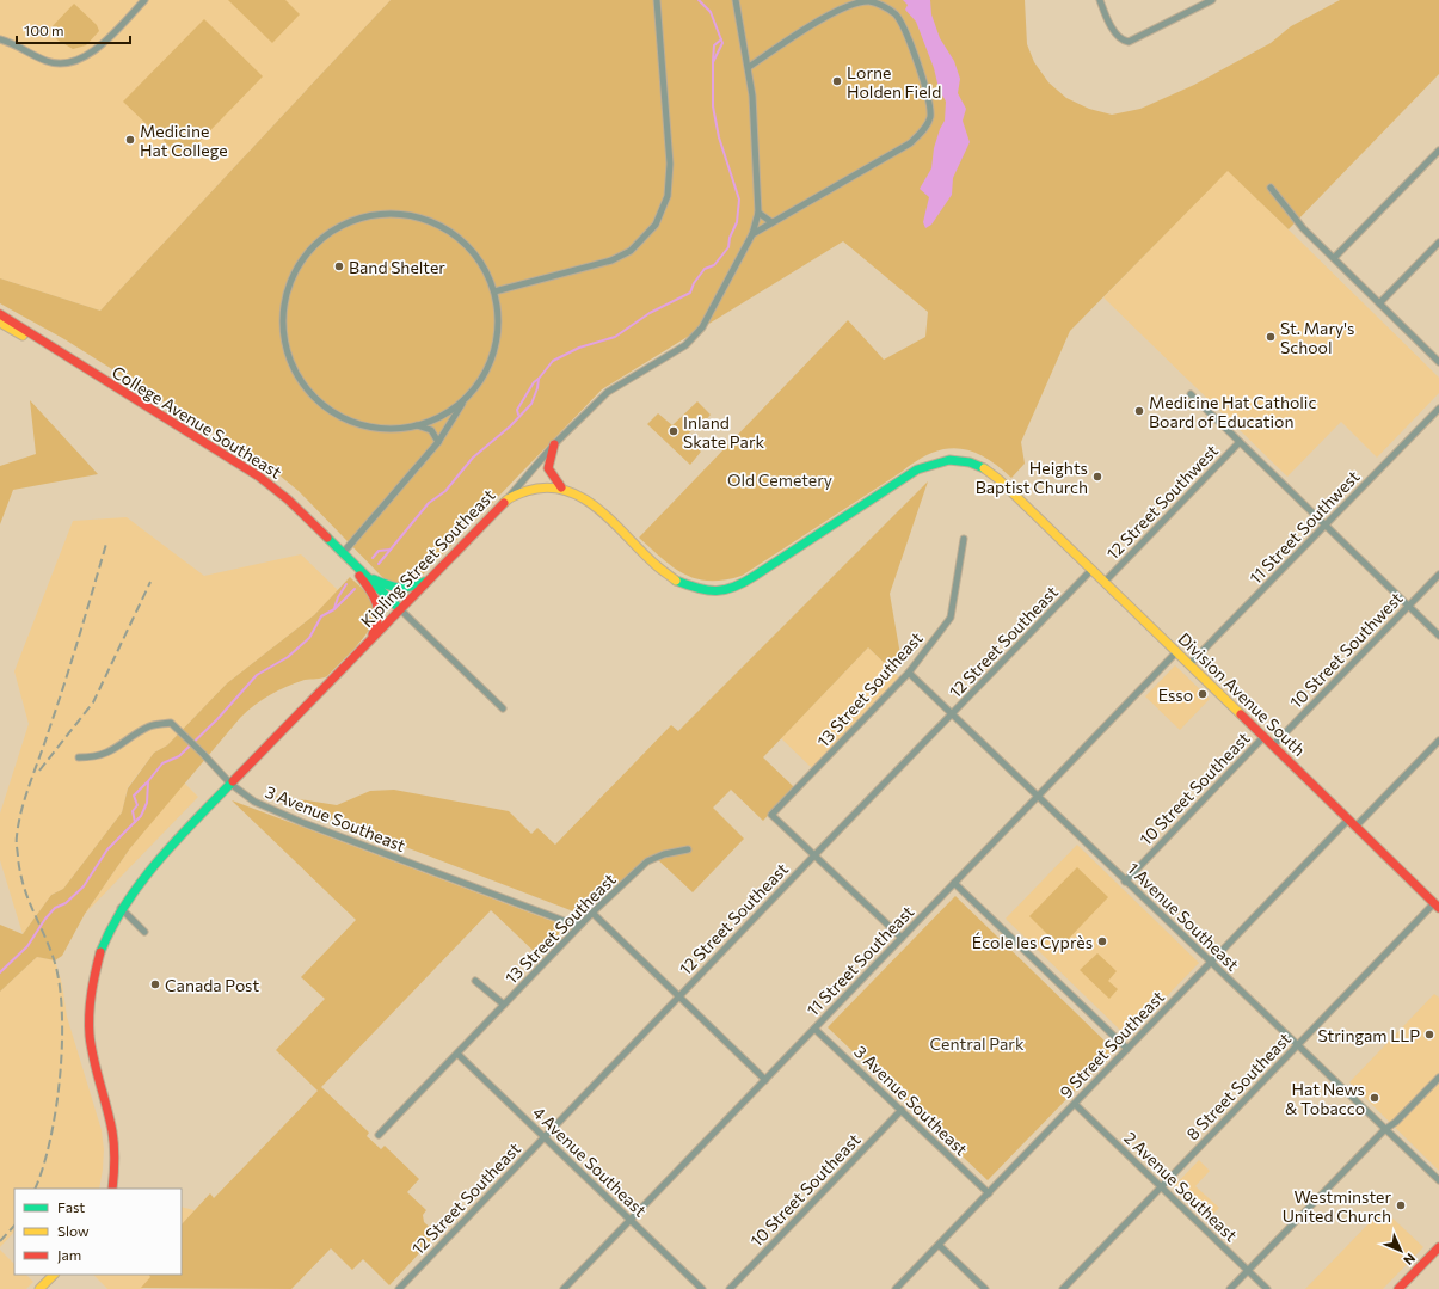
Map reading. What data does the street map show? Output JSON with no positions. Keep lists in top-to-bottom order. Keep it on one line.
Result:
{"streets":{"street":["College Avenue Southeast","12 Street Southwest","11 Street Southwest","Kipling Street Southeast","12 Street Southeast","10 Street Southwest","13 Street Southeast","Division Avenue South","10 Street Southeast","3 Avenue Southeast","1 Avenue Southeast","11 Street Southeast","9 Street Southeast","8 Street Southeast","4 Avenue Southeast","2 Avenue Southeast"]},"crossings":[["College Avenue Southeast","Kipling Street Southeast"],["12 Street Southwest","Division Avenue South"],["11 Street Southwest","Division Avenue South"],["Kipling Street Southeast","3 Avenue Southeast"],["12 Street Southeast","13 Street Southeast"],["12 Street Southeast","Division Avenue South"],["12 Street Southeast","1 Avenue Southeast"],["12 Street Southeast","4 Avenue Southeast"],["10 Street Southwest","Division Avenue South"],["13 Street Southeast","3 Avenue Southeast"],["13 Street Southeast","1 Avenue Southeast"],["13 Street Southeast","4 Avenue Southeast"],["Division Avenue South","10 Street Southeast"],["Division Avenue South","11 Street Southeast"],["Division Avenue South","9 Street Southeast"],["Division Avenue South","8 Street Southeast"],["10 Street Southeast","3 Avenue Southeast"],["10 Street Southeast","1 Avenue Southeast"],["3 Avenue Southeast","11 Street Southeast"],["3 Avenue Southeast","9 Street Southeast"],["1 Avenue Southeast","11 Street Southeast"],["1 Avenue Southeast","9 Street Southeast"],["1 Avenue Southeast","8 Street Southeast"],["11 Street Southeast","4 Avenue Southeast"],["9 Street Southeast","2 Avenue Southeast"],["8 Street Southeast","2 Avenue Southeast"]],"parks":["Old Cemetery","Central Park"],"places":["Lorne Holden Field","Medicine Hat College","Band Shelter","St. Mary's School","Medicine Hat Catholic Board of Education","Inland Skate Park","Heights Baptist Church","Esso","École les Cyprès","Canada Post","Stringam LLP","Hat News & Tobacco","Westminster United Church"],"legend":["Fast","Slow","Jam"],"scale_bar":"100 m","north":"bottom right"}
